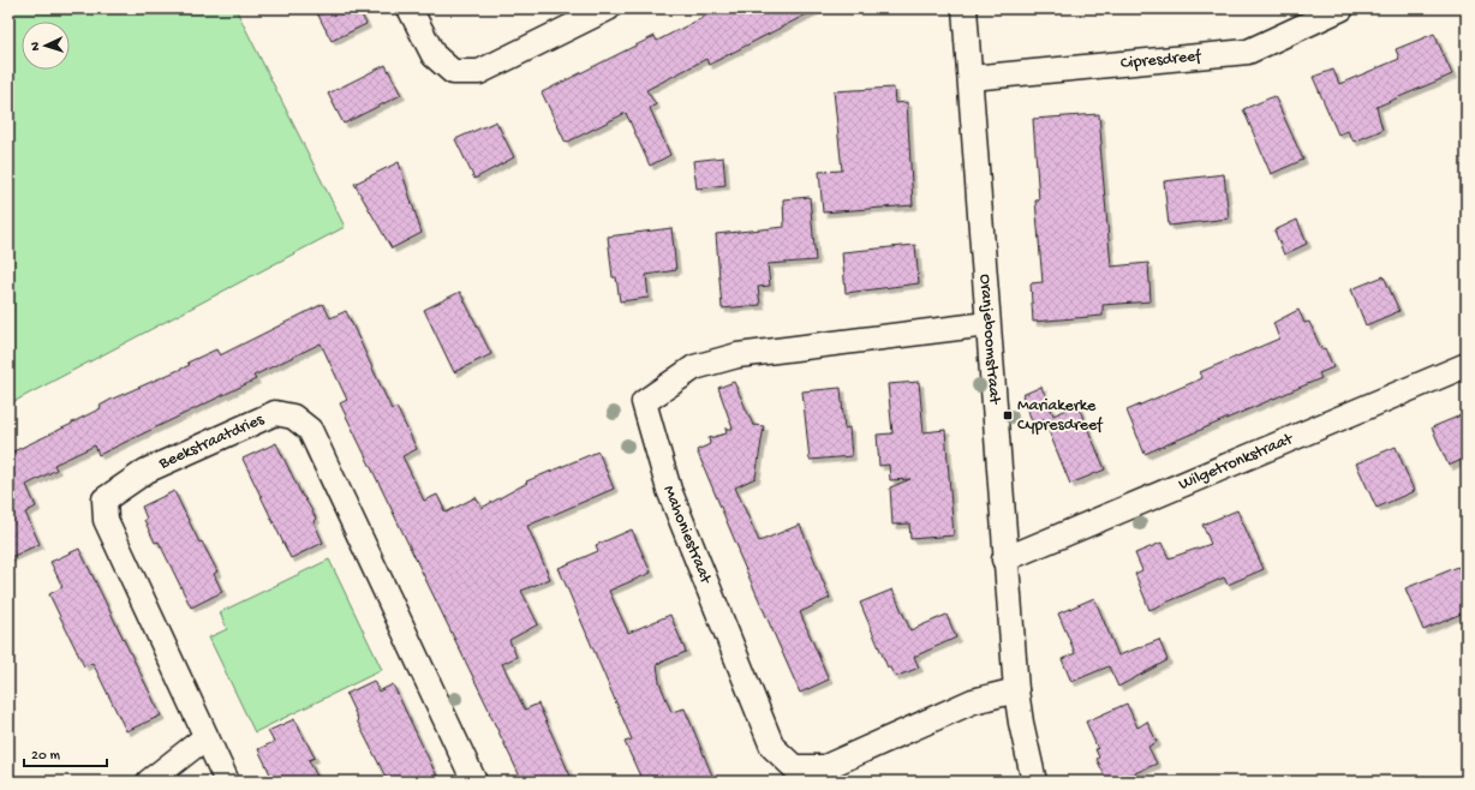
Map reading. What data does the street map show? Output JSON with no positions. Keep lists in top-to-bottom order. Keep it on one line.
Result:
{"streets":{"street":["Cipresdreef","Oranjeboomstraat","Beekstraatdries","Wilgetronkstraat","Mahoniestraat"]},"crossings":[["Cipresdreef","Oranjeboomstraat"],["Oranjeboomstraat","Wilgetronkstraat"],["Oranjeboomstraat","Mahoniestraat"]],"places":{"transit":["Mariakerke Cypresdreef"]},"scale_bar":"20 m","north":"left"}
